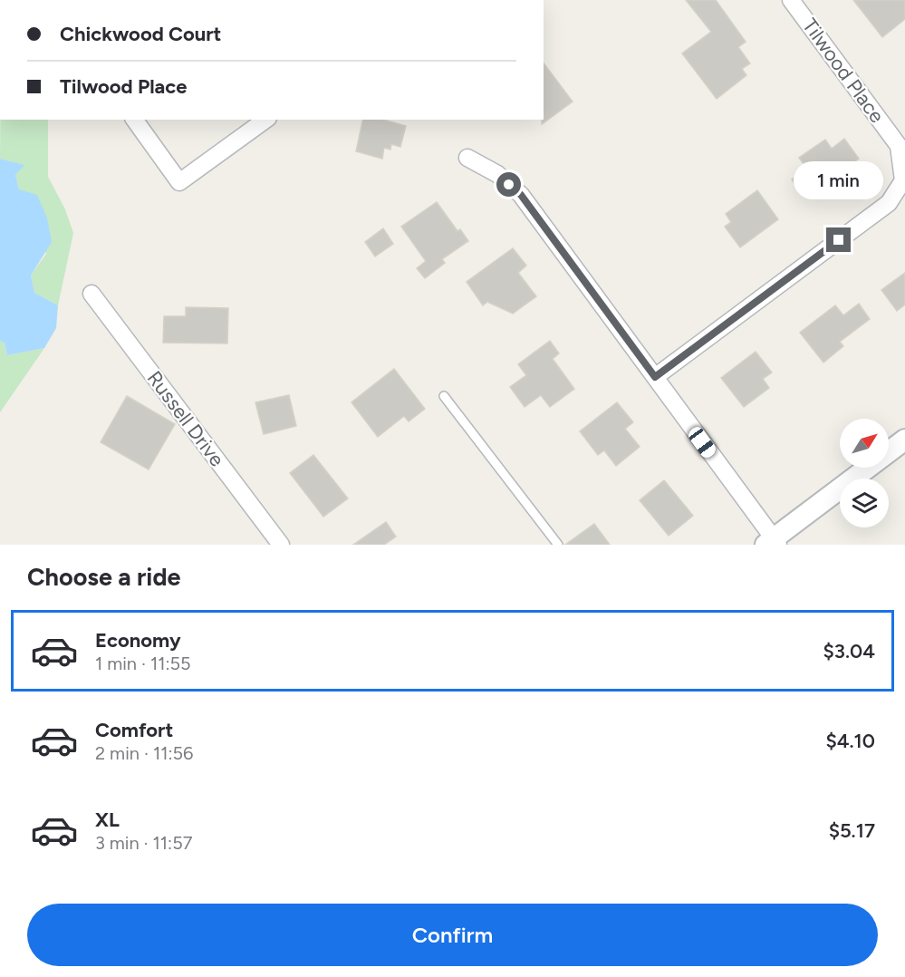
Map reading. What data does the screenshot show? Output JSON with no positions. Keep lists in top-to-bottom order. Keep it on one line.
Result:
{"streets":{"street":["Tilwood Place","Russell Drive"]},"north":"top right","page":{"banner":["Chickwood Court","Tilwood Place"],"bubble":"1 min","heading":"Choose a ride","list":[{"name":"Economy","note":"1 min · 11:55","value":"$3.04"},{"name":"Comfort","note":"2 min · 11:56","value":"$4.10"},{"name":"XL","note":"3 min · 11:57","value":"$5.17"}],"buttons":"Confirm"}}
